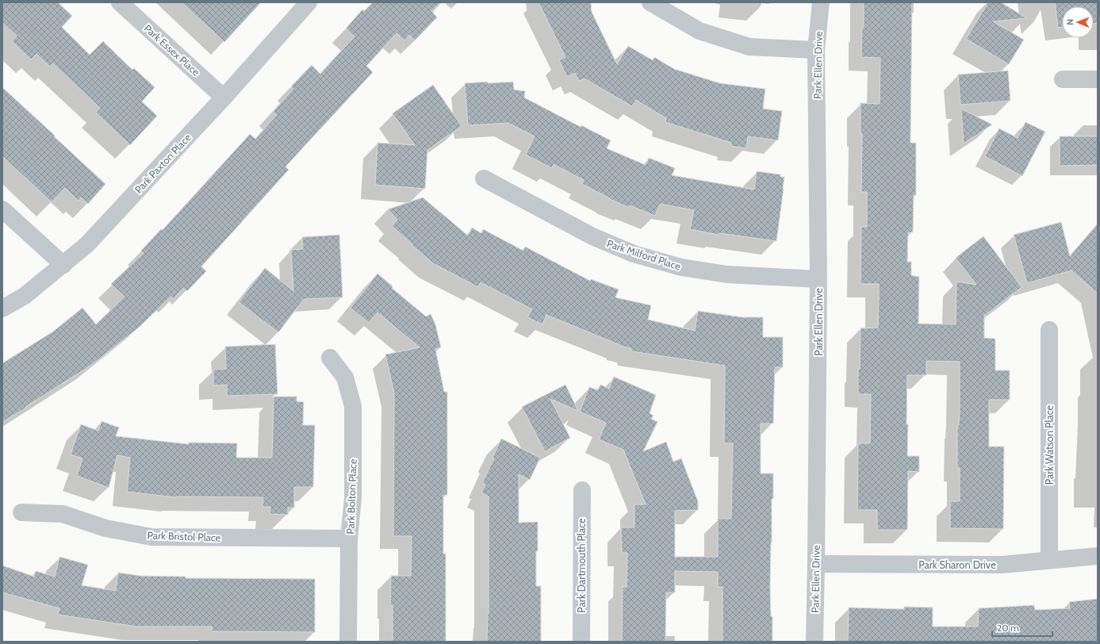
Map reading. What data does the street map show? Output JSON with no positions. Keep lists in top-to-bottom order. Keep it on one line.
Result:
{"streets":{"street":["Park Essex Place","Park Ellen Drive","Park Paxton Place","Park Milford Place","Park Watson Place","Park Bolton Place","Park Bristol Place","Park Sharon Drive","Park Dartmouth Place"]},"crossings":[["Park Essex Place","Park Paxton Place"],["Park Ellen Drive","Park Milford Place"],["Park Ellen Drive","Park Sharon Drive"],["Park Watson Place","Park Sharon Drive"],["Park Bolton Place","Park Bristol Place"]],"scale_bar":"20 m","north":"left"}
